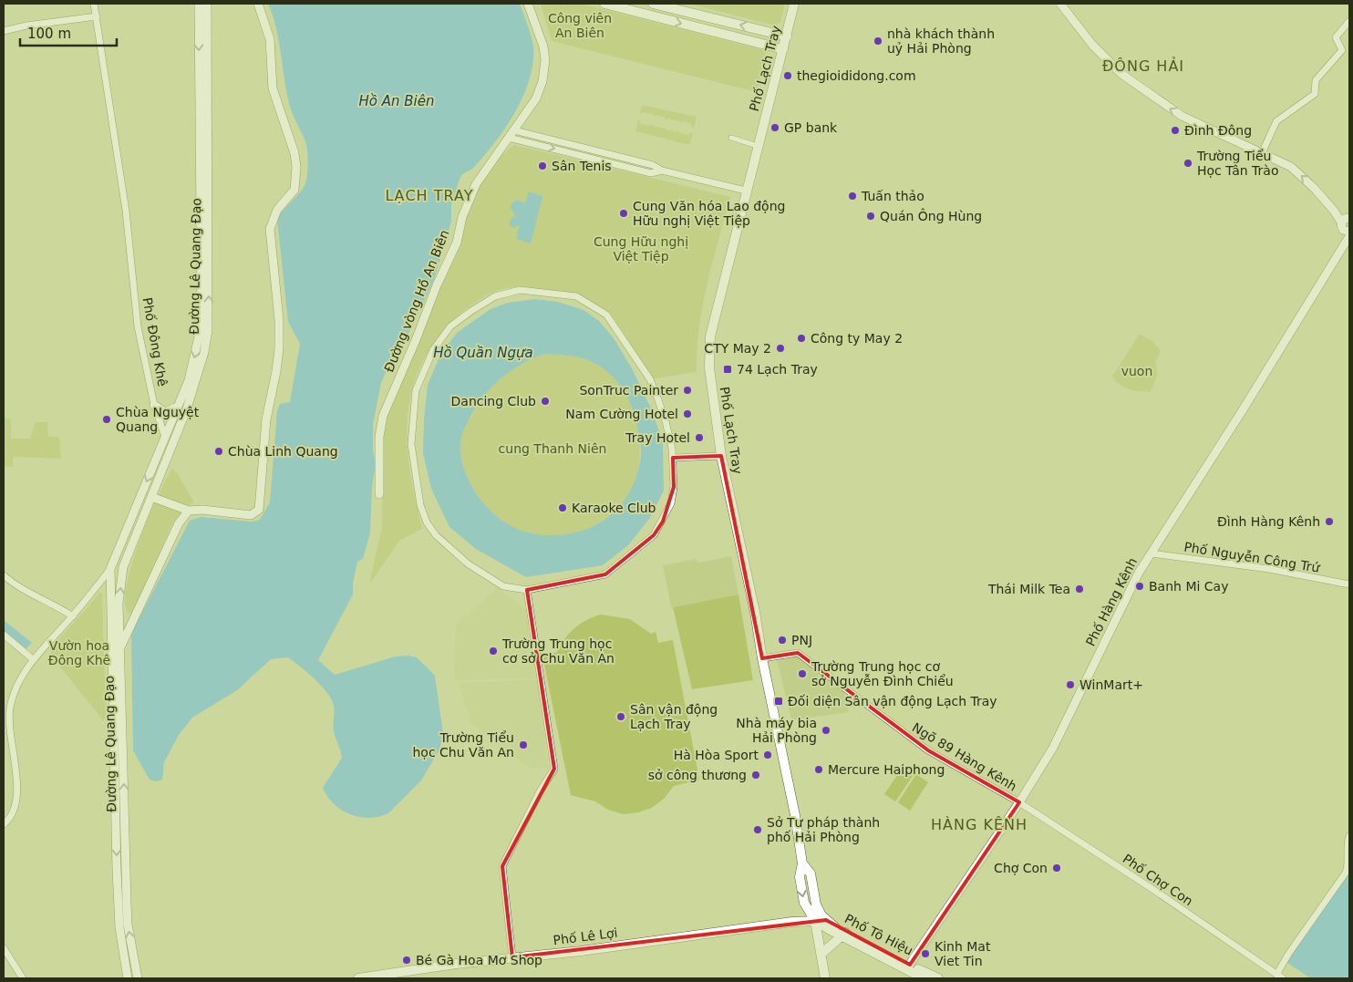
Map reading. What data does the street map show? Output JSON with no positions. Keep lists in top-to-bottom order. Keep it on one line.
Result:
{"streets":{"main road":["Phố Lạch Tray","Phố Tô Hiệu","Phố Lê Lợi"],"street":["Đường Lê Quang Đạo","Đường vòng Hồ An Biên","Phố Đông Khê","Phố Nguyễn Công Trứ","Phố Hàng Kênh","Ngõ 89 Hàng Kênh","Phố Chợ Con"]},"crossings":[["Phố Lạch Tray","Ngõ 89 Hàng Kênh"],["Phố Lạch Tray","Phố Tô Hiệu"],["Phố Lạch Tray","Phố Lê Lợi"],["Đường Lê Quang Đạo","Phố Đông Khê"],["Phố Nguyễn Công Trứ","Phố Hàng Kênh"],["Phố Hàng Kênh","Ngõ 89 Hàng Kênh"],["Phố Hàng Kênh","Phố Chợ Con"],["Phố Hàng Kênh","Phố Tô Hiệu"],["Ngõ 89 Hàng Kênh","Phố Chợ Con"],["Phố Tô Hiệu","Phố Lê Lợi"]],"districts":["ĐÔNG HẢI","LẠCH TRAY","HÀNG KÊNH"],"water":["Hồ An Biên","Hồ Quần Ngựa"],"parks":["Công viên An Biên","Cung Hữu nghị Việt Tiệp","vuon","cung Thanh Niên","Vườn hoa Đông Khê"],"places":{"other":["nhà khách thành uỷ Hải Phòng","thegioididong.com","GP bank","Đình Đông","Trường Tiểu Học Tân Trào","Sân Tenis","Tuấn thảo","Cung Văn hóa Lao động Hữu nghị Việt Tiệp","Quán Ông Hùng","Công ty May 2","CTY May 2","SonTruc Painter","Dancing Club","Nam Cường Hotel","Chùa Nguyệt Quang","Tray Hotel","Chùa Linh Quang","Karaoke Club","Đình Hàng Kênh","Banh Mi Cay","Thái Milk Tea","PNJ","Trường Trung học cơ sở Chu Văn An","Trường Trung học cơ sở Nguyễn Đình Chiểu","WinMart+","Sân vận động Lạch Tray","Nhà máy bia Hải Phòng","Trường Tiểu học Chu Văn An","Hà Hòa Sport","Mercure Haiphong","sở công thương","Sở Tư pháp thành phố Hải Phòng","Chợ Con","Kinh Mat Viet Tin","Bé Gà Hoa Mơ Shop"],"transit":["74 Lạch Tray","Đối diện Sân vận động Lạch Tray"]},"scale_bar":"100 m"}
